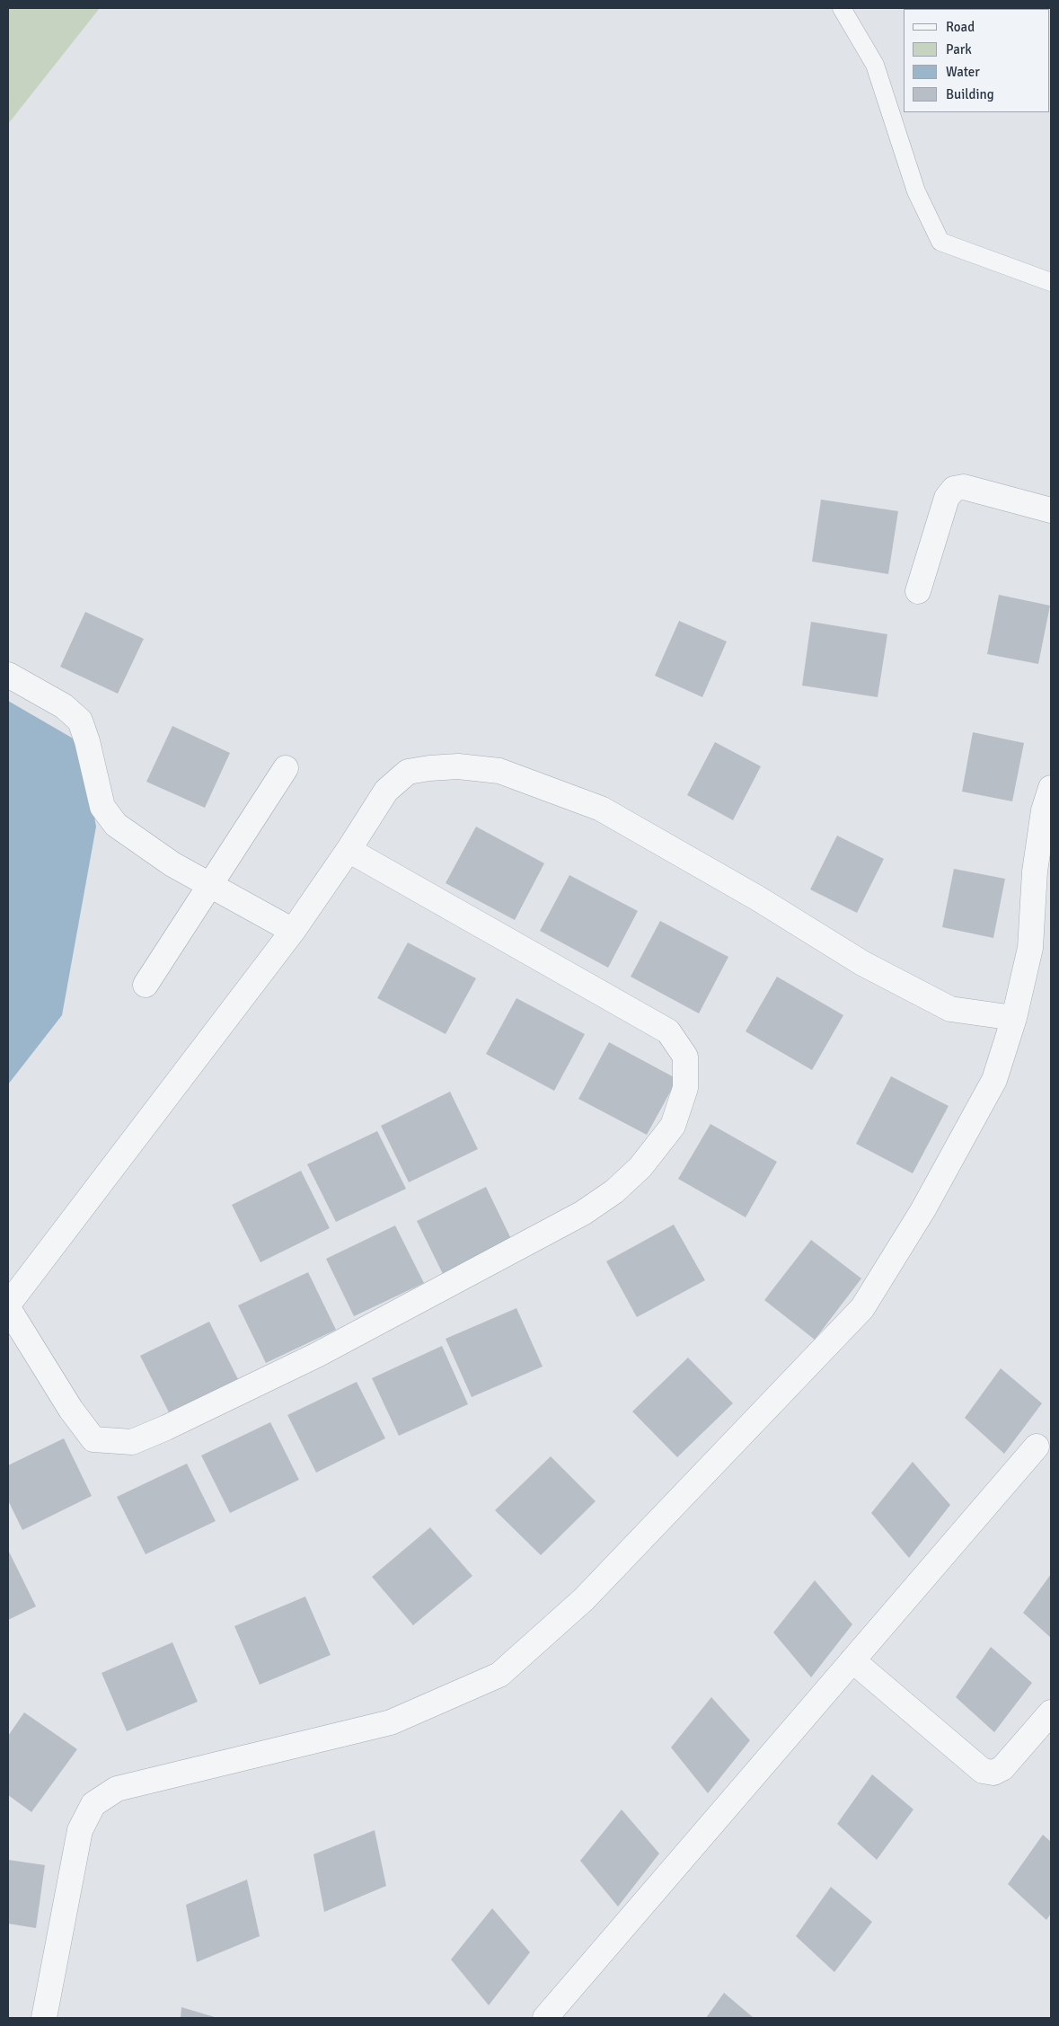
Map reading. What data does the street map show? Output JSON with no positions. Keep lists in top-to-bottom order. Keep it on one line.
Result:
{"legend":["Road","Park","Water","Building"]}
